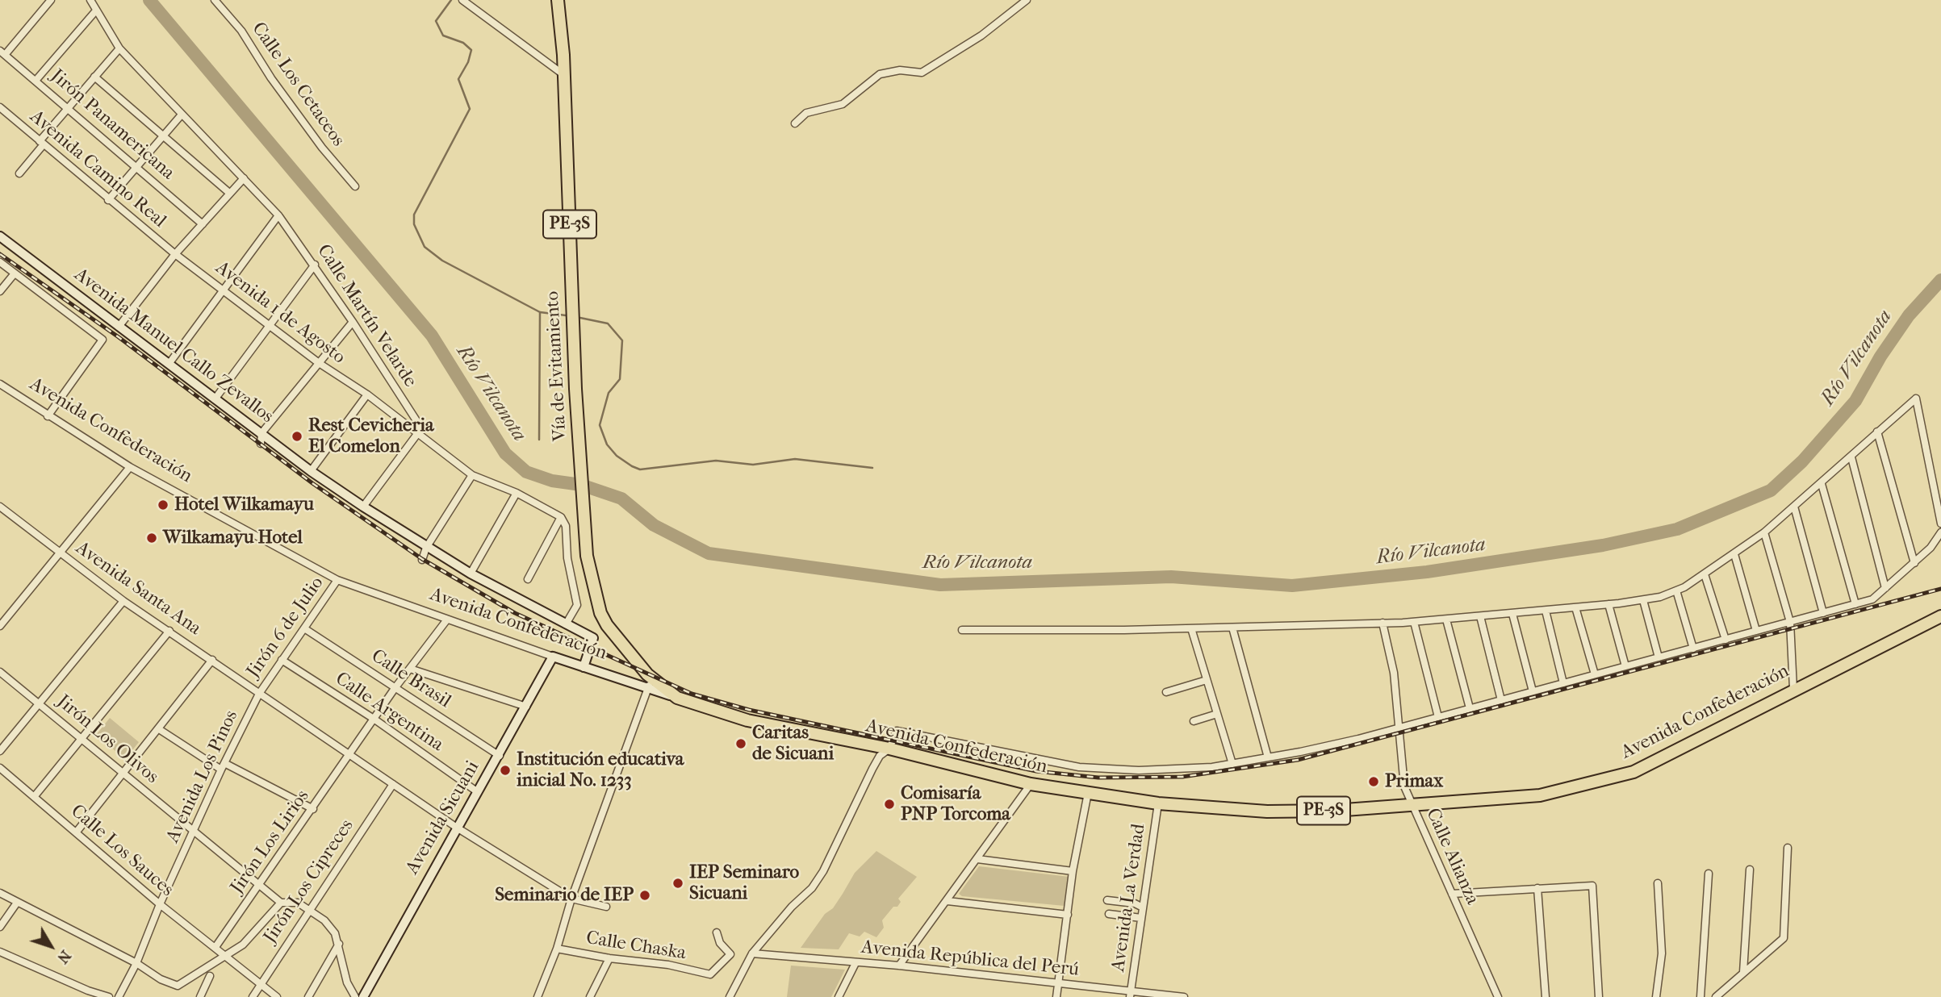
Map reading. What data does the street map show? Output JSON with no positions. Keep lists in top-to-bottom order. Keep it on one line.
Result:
{"streets":{"highway":["PE-3S","Vía de Evitamiento","Avenida Confederación"],"street":["Calle Los Cetaceos","Jirón Panamericana","Avenida Camino Real","Avenida 1 de Agosto","Calle Martín Velarde","Avenida Manuel Callo Zevallos","Avenida Santa Ana","Jirón 6 de Julio","Calle Brasil","Calle Argentina","Jirón Los Olivos","Avenida Los Pinos","Avenida Sicuani","Jirón Los Lirios","Calle Los Sauces","Calle Alianza","Jirón Los Cipreces","Avenida La Verdad","Calle Chaska","Avenida República del Perú"]},"crossings":[["Avenida Camino Real","Avenida 1 de Agosto"],["Avenida 1 de Agosto","Calle Martín Velarde"],["Avenida Manuel Callo Zevallos","Avenida Confederación"],["Vía de Evitamiento","Avenida Confederación"],["Avenida Confederación","Jirón 6 de Julio"],["Avenida Confederación","Avenida Sicuani"],["Avenida Confederación","Jirón Los Lirios"],["Avenida Confederación","Calle Alianza"],["Avenida Confederación","Avenida La Verdad"],["Avenida Santa Ana","Jirón 6 de Julio"],["Avenida Santa Ana","Avenida Los Pinos"],["Jirón 6 de Julio","Calle Brasil"],["Jirón 6 de Julio","Calle Argentina"],["Jirón 6 de Julio","Avenida Los Pinos"],["Calle Brasil","Avenida Sicuani"],["Calle Brasil","Jirón Los Lirios"],["Calle Argentina","Avenida Sicuani"],["Calle Argentina","Jirón Los Lirios"],["Jirón Los Olivos","Avenida Los Pinos"],["Jirón Los Olivos","Jirón Los Lirios"],["Avenida Los Pinos","Calle Los Sauces"],["Jirón Los Lirios","Calle Los Sauces"],["Calle Los Sauces","Jirón Los Cipreces"],["Avenida La Verdad","Avenida República del Perú"]],"water":["Río Vilcanota"],"places":["Rest Cevicheria El Comelon","Hotel Wilkamayu","Wilkamayu Hotel","Caritas de Sicuani","Institución educativa inicial No. 1233","Primax","Comisaría PNP Torcoma","IEP Seminaro Sicuani","Seminario de IEP"],"north":"bottom right"}
